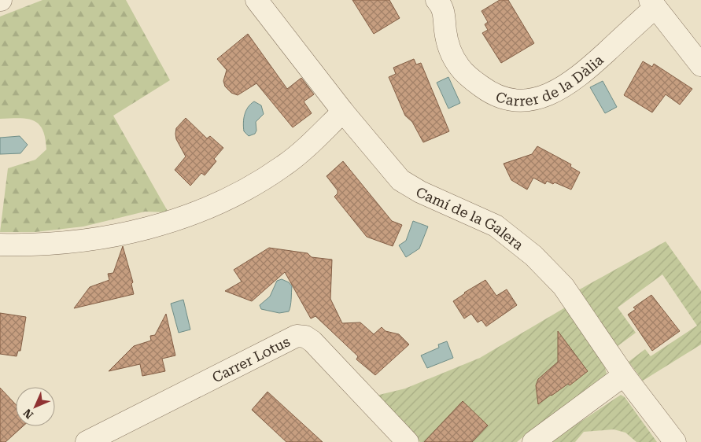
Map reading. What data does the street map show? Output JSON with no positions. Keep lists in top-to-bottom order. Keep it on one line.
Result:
{"streets":{"street":["Carrer de la Dàlia","Camí de la Galera","Carrer Lotus"]},"north":"bottom left"}
